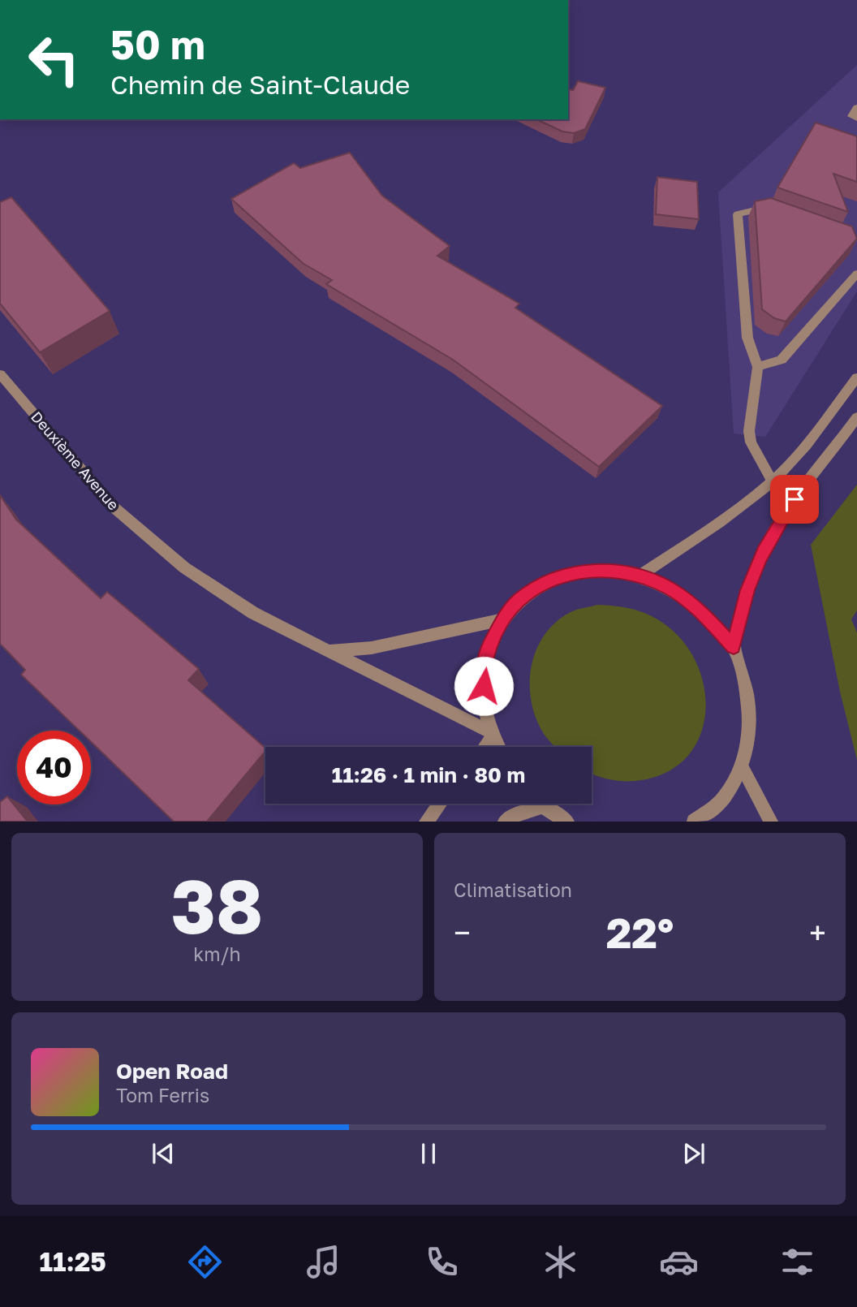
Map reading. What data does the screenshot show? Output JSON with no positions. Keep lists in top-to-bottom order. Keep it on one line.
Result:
{"streets":{"street":["Deuxième Avenue"]},"page":{"turn":["50 m","Chemin de Saint-Claude"],"limit":"40","trip":"11:26 · 1 min · 80 m","tile":[["38","km/h"],"Climatisation"],"heat":["−","22°","+"],"song":["Open Road","Tom Ferris"],"tabs":"11:25"}}
